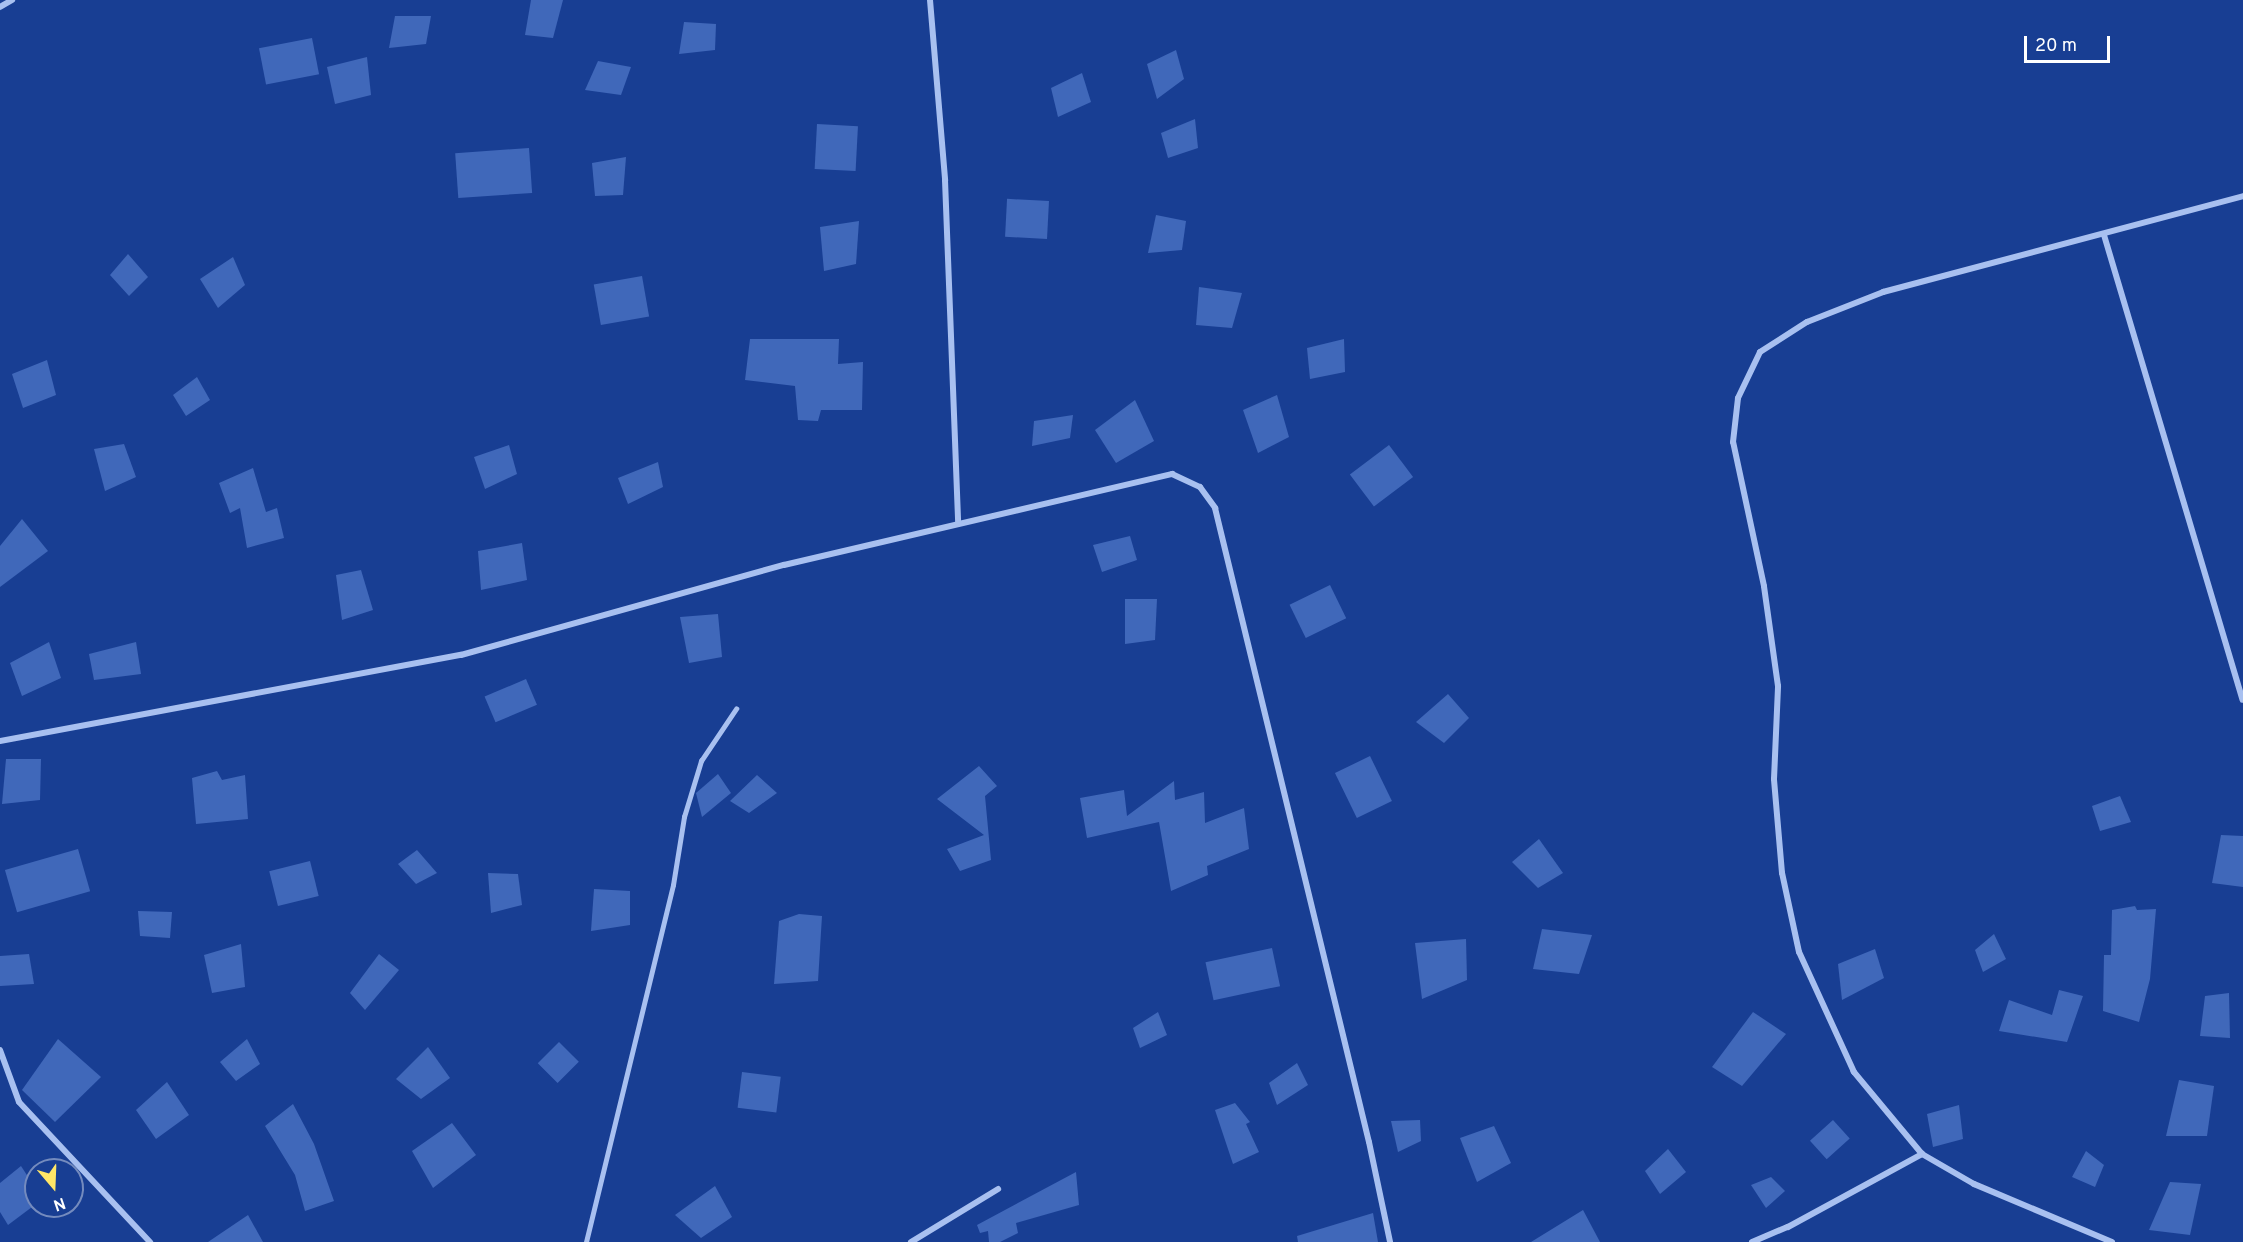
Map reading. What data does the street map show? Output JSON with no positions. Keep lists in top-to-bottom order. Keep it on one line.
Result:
{"scale_bar":"20 m","north":"bottom"}
